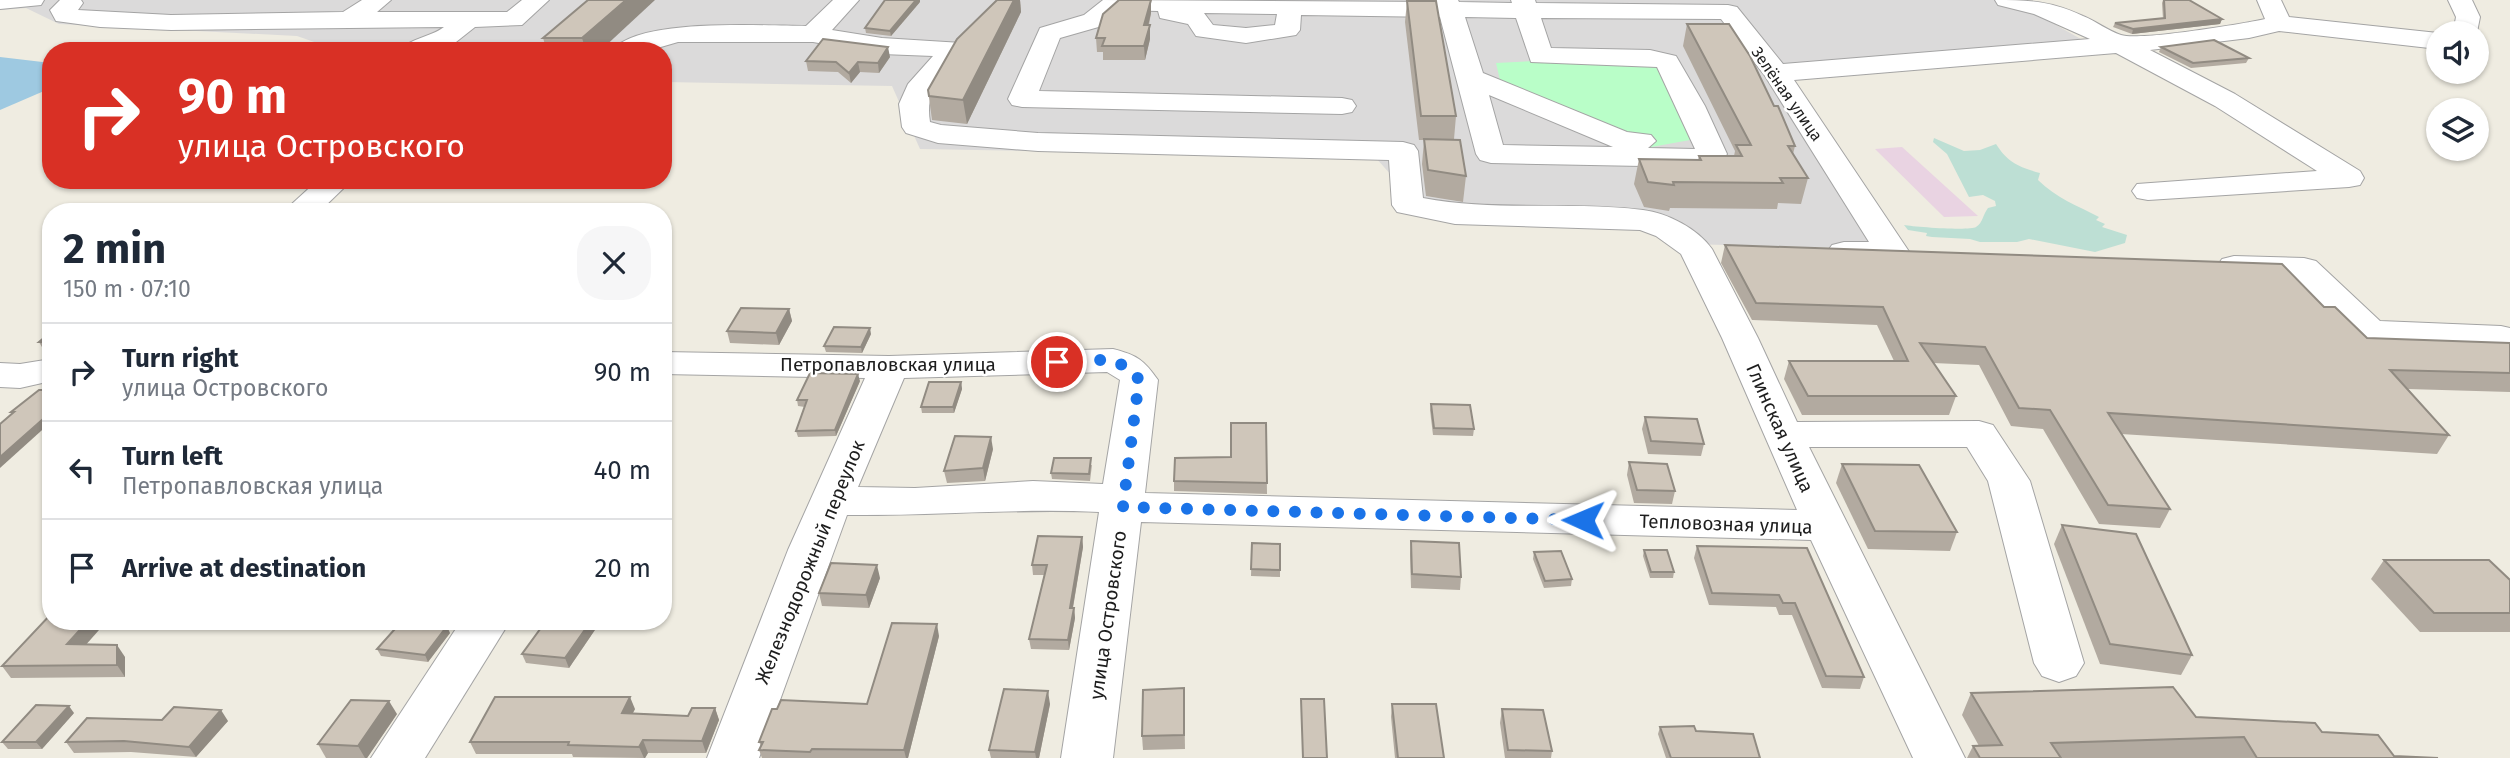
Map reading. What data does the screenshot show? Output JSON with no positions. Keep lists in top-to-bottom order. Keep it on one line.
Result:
{"streets":{"street":["Зелёная улица","Петропавловская улица","Глинская улица","Тепловозная улица","Железнодорожный переулок","улица Островского"]},"crossings":[["Петропавловская улица","Железнодорожный переулок"],["Петропавловская улица","улица Островского"],["Глинская улица","Тепловозная улица"],["Тепловозная улица","Железнодорожный переулок"],["Тепловозная улица","улица Островского"]],"page":{"turn":["90 m","улица Островского"],"heading":["2 min","150 m · 07:10"],"list":[{"name":"Turn right","note":"улица Островского","value":"90 m"},{"name":"Turn left","note":"Петропавловская улица","value":"40 m"},{"name":"Arrive at destination","value":"20 m"}]}}
